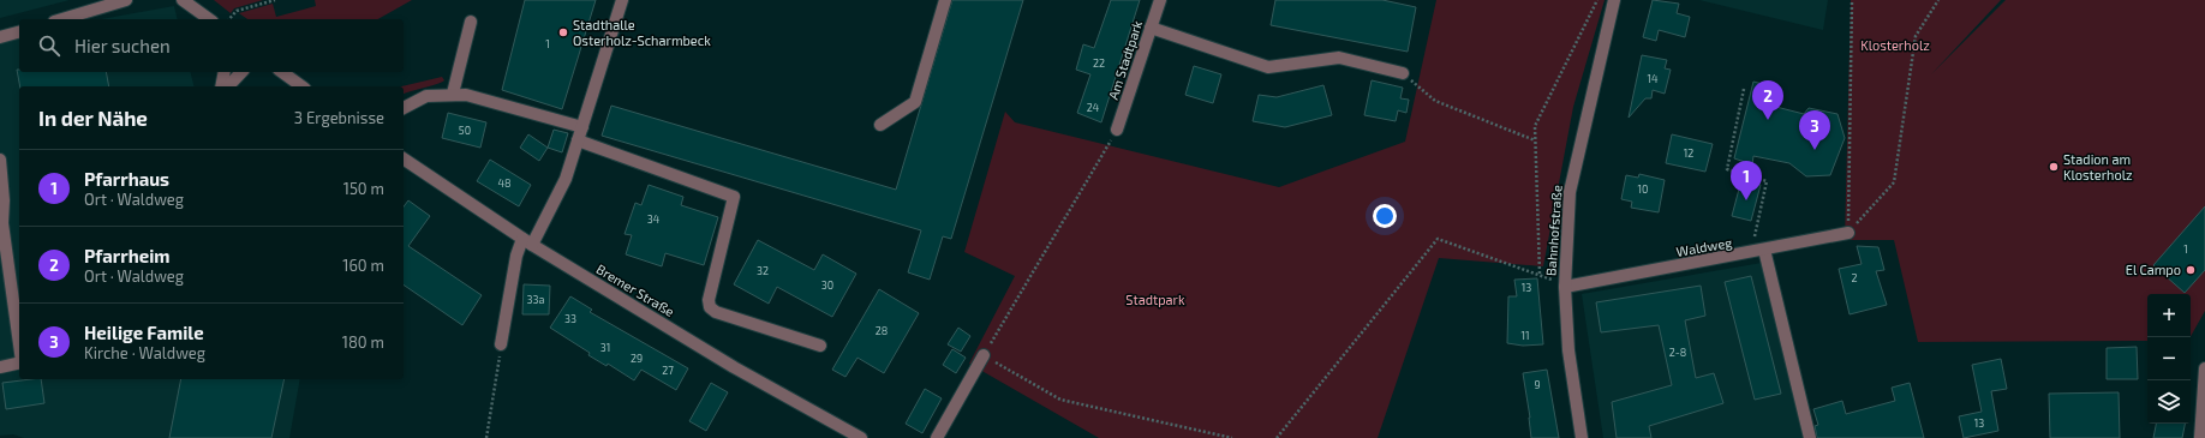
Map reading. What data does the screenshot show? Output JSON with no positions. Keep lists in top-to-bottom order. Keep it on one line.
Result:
{"streets":{"street":["Am Stadtpark","Bahnhofstraße","Waldweg","Bremer Straße"]},"crossings":[["Bahnhofstraße","Waldweg"]],"parks":["Klosterholz","Stadtpark"],"places":["Stadthalle Osterholz-Scharmbeck","Stadion am Klosterholz","El Campo"],"house_numbers":["1","22","14","24","50","12","48","10","34","1","32","2","30","13","33a","33","28","11","31","2-8","29","27","9","13"],"page":{"search":"Hier suchen","pins":["2","3","1"],"heading":["In der Nähe","3 Ergebnisse"],"list":[{"mark":"1","name":"Pfarrhaus","note":"Ort · Waldweg","value":"150 m"},{"mark":"2","name":"Pfarrheim","note":"Ort · Waldweg","value":"160 m"},{"mark":"3","name":"Heilige Famile","note":"Kirche · Waldweg","value":"180 m"}],"map_buttons":["+","−"]}}
